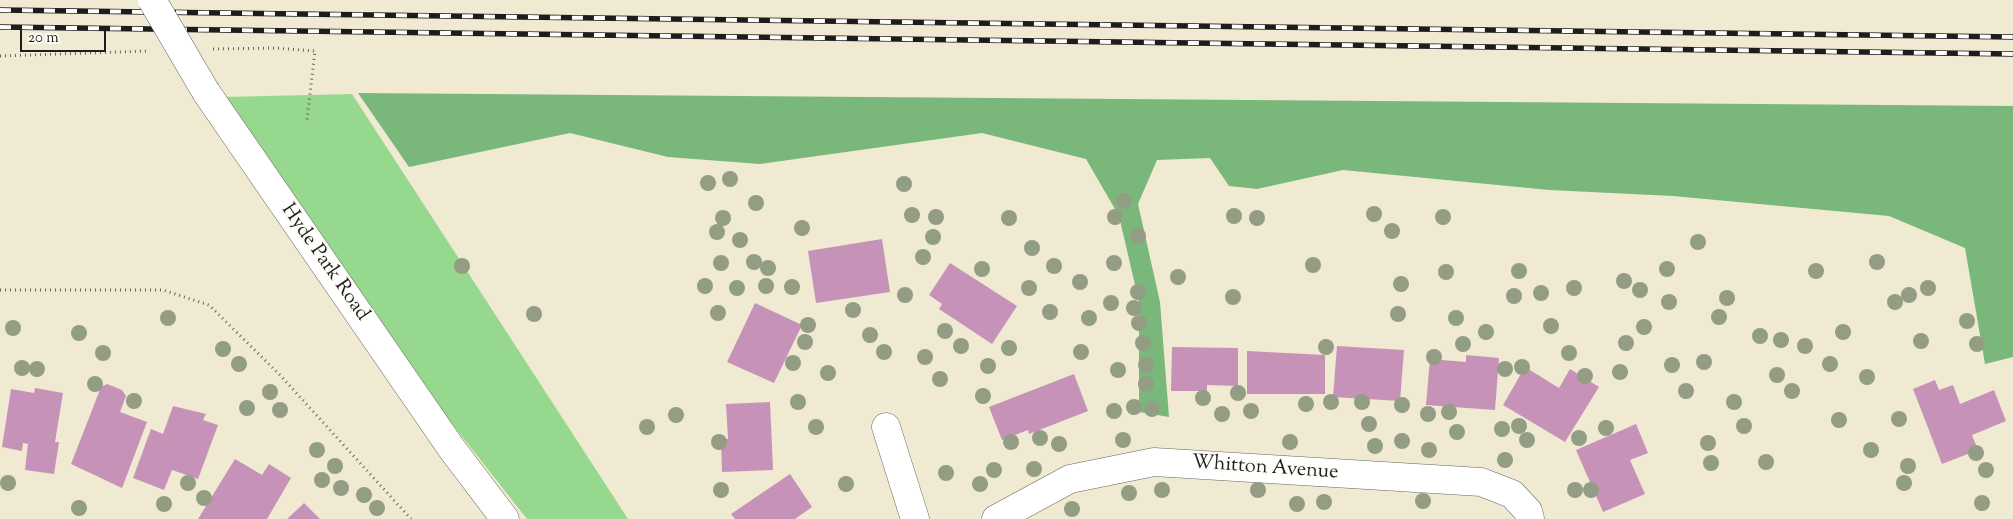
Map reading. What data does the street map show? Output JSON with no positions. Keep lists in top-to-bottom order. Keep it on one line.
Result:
{"streets":{"street":["Hyde Park Road","Whitton Avenue"]},"scale_bar":"20 m"}
